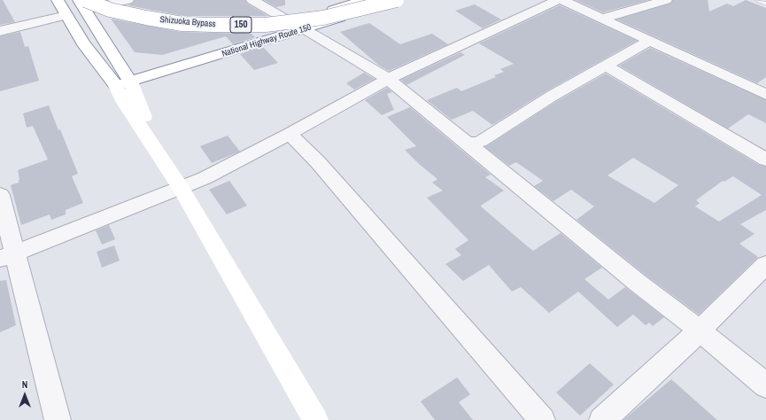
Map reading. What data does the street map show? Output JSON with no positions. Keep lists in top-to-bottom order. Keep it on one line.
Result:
{"streets":{"main road":["Shizuoka Bypass","150","National Highway Route 150"]},"north":"top"}
